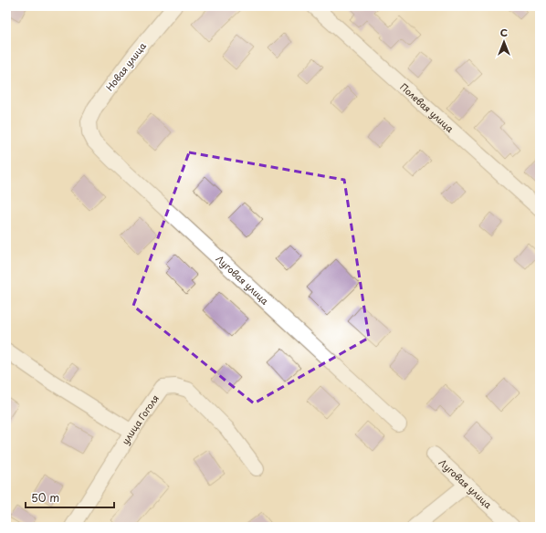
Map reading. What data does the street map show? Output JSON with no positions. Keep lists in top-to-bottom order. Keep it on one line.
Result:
{"streets":{"street":["Новая улица","Полевая улица","Луговая улица","улица Гоголя"]},"crossings":[["Новая улица","Луговая улица"]],"scale_bar":"50 m","north":"top"}
